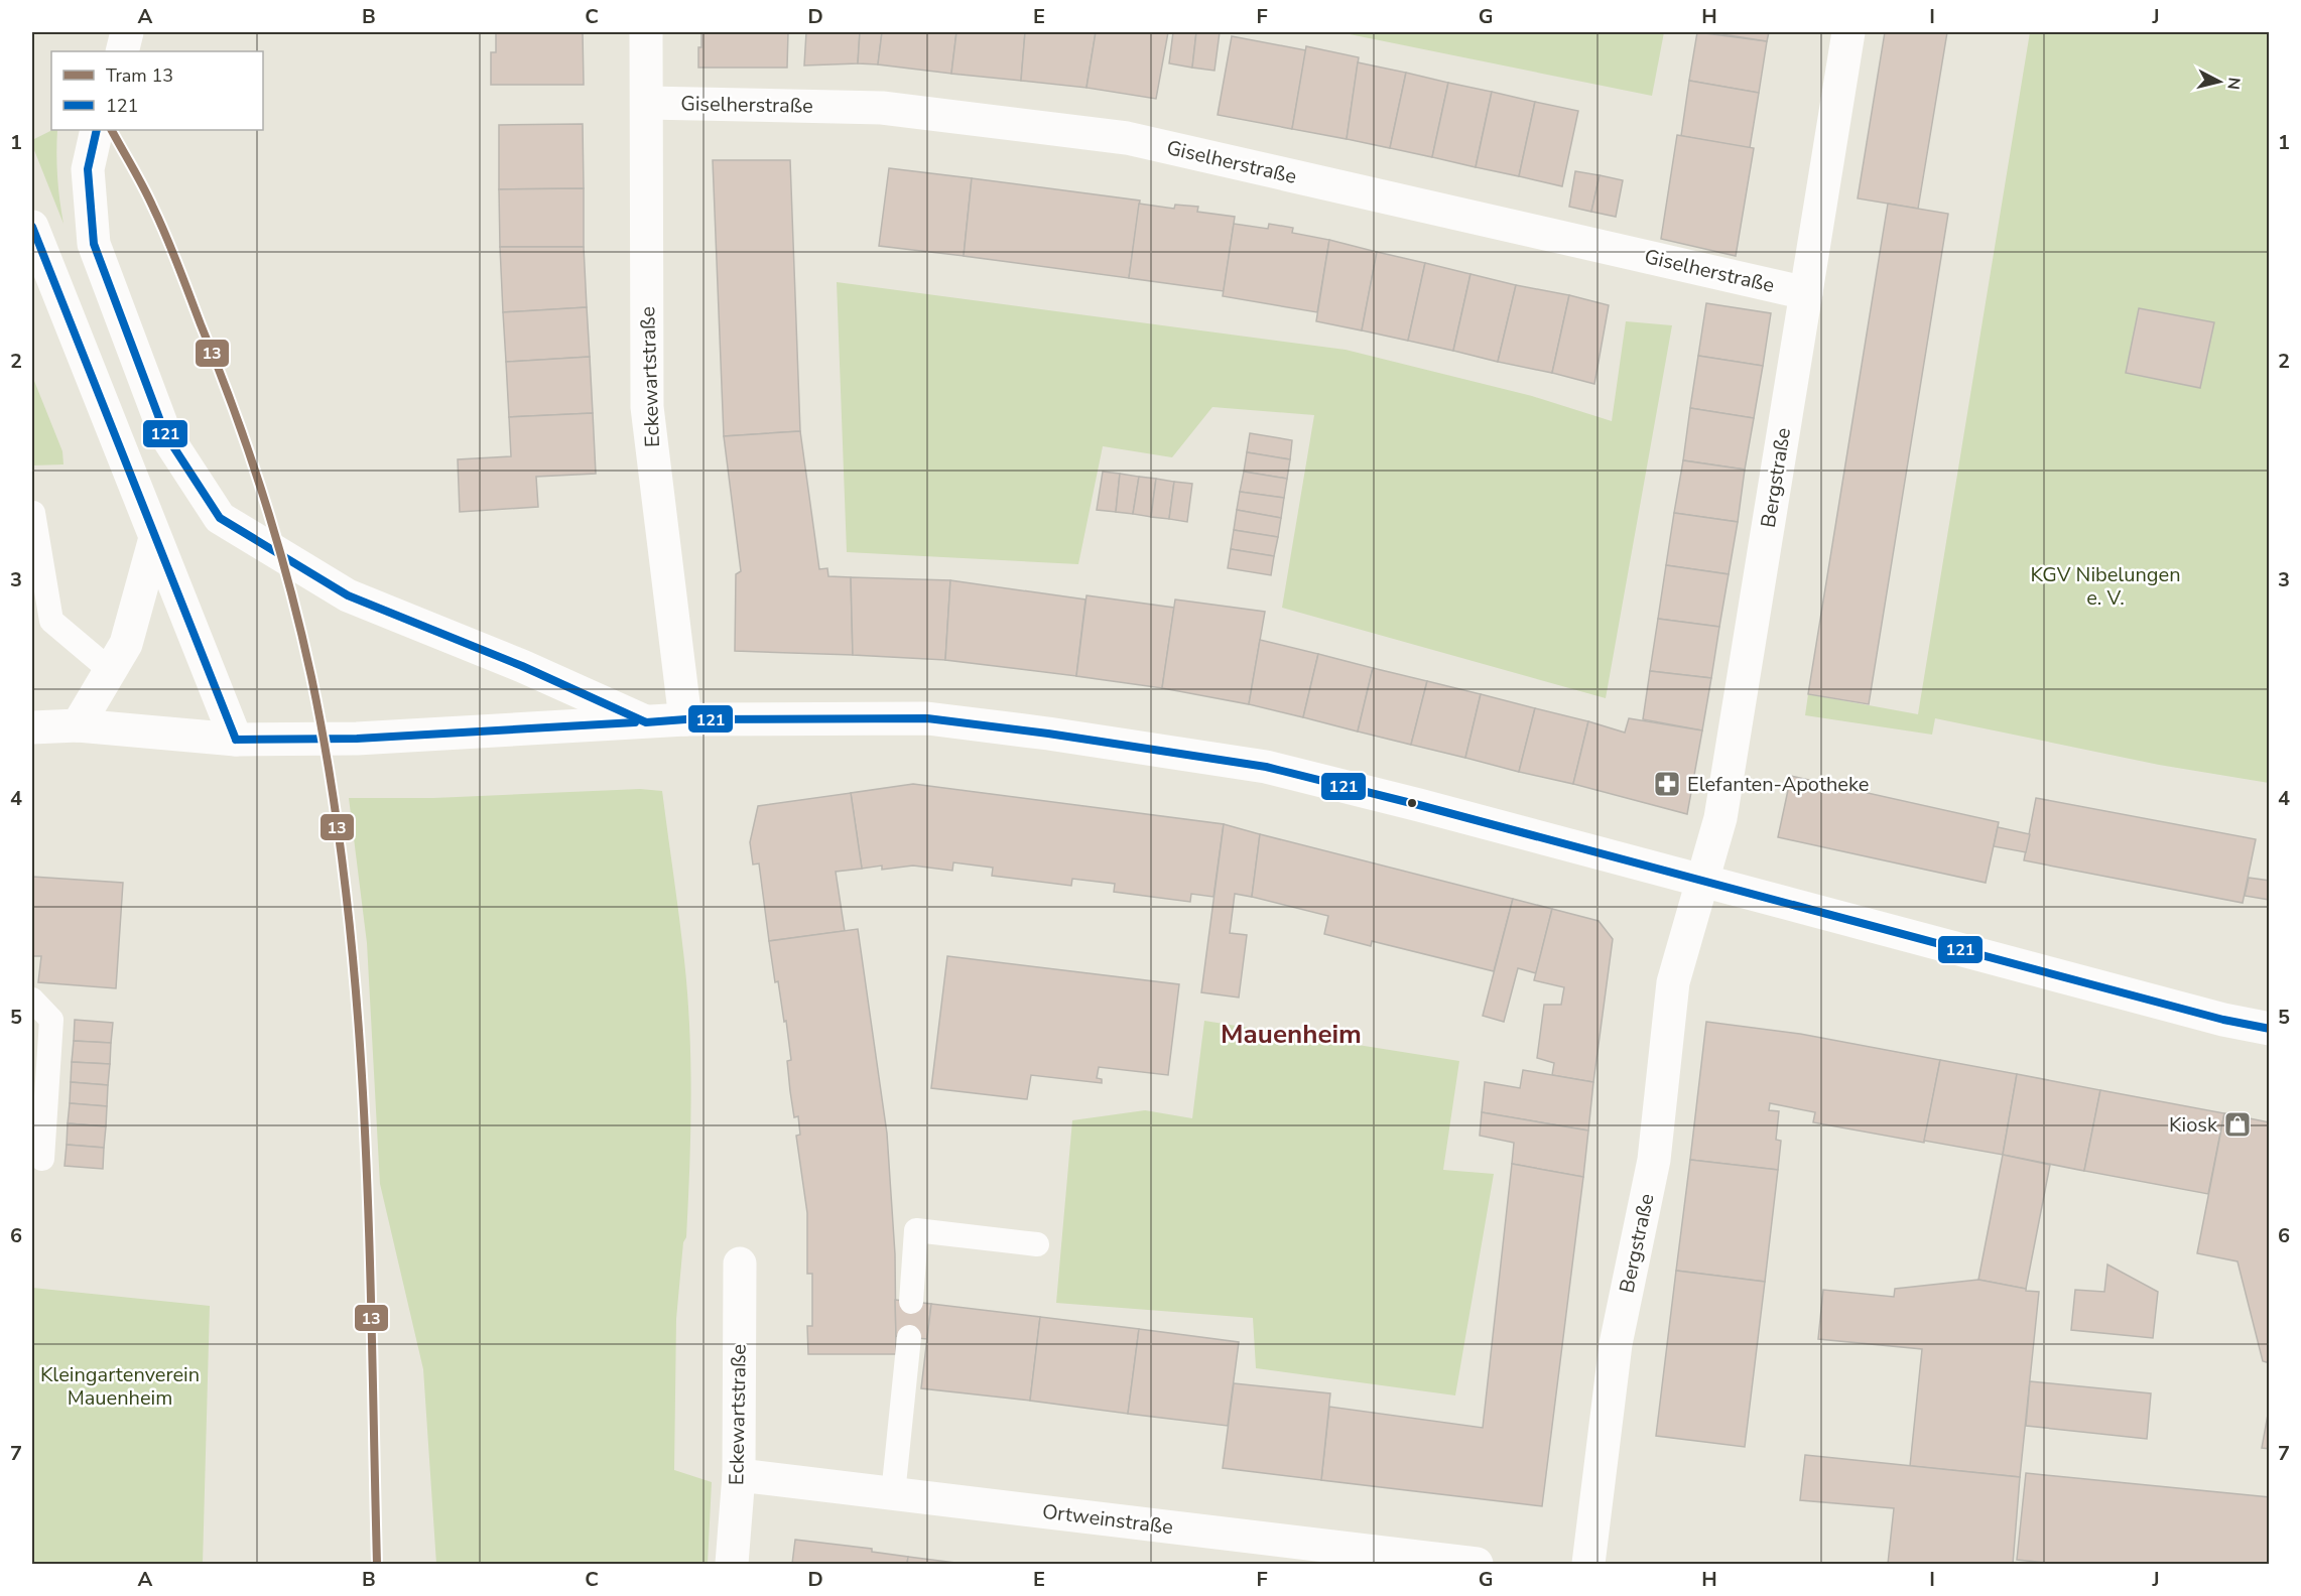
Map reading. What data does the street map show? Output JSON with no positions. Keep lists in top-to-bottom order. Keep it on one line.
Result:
{"streets":{"street":["Giselherstraße","Eckewartstraße","Bergstraße","Ortweinstraße"]},"crossings":[["Giselherstraße","Eckewartstraße"],["Giselherstraße","Bergstraße"],["Eckewartstraße","Ortweinstraße"]],"districts":["Mauenheim"],"parks":["KGV Nibelungen e. V.","Kleingartenverein Mauenheim"],"places":{"pharmacy":["Elefanten-Apotheke"],"shop":["Kiosk"]},"lines":["tram line 13","transit line 121"],"legend":["Tram 13","121"],"north":"right","grid":{"columns":["A","B","C","D","E","F","G","H","I","J"],"rows":["1","2","3","4","5","6","7"]}}
